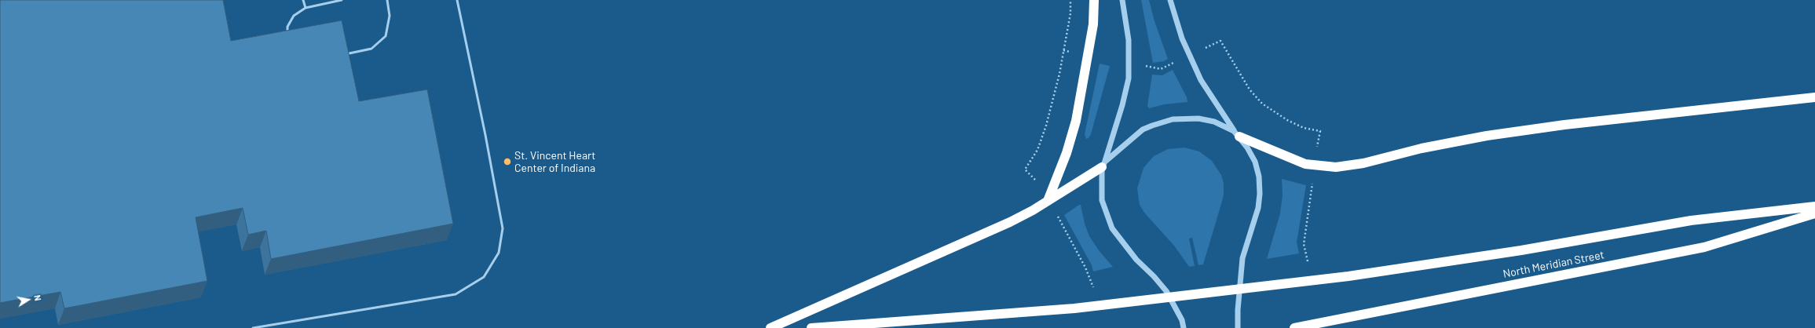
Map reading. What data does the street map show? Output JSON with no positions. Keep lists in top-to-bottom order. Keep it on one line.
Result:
{"streets":{"highway":["North Meridian Street"]},"places":["St. Vincent Heart Center of Indiana"],"north":"right"}
